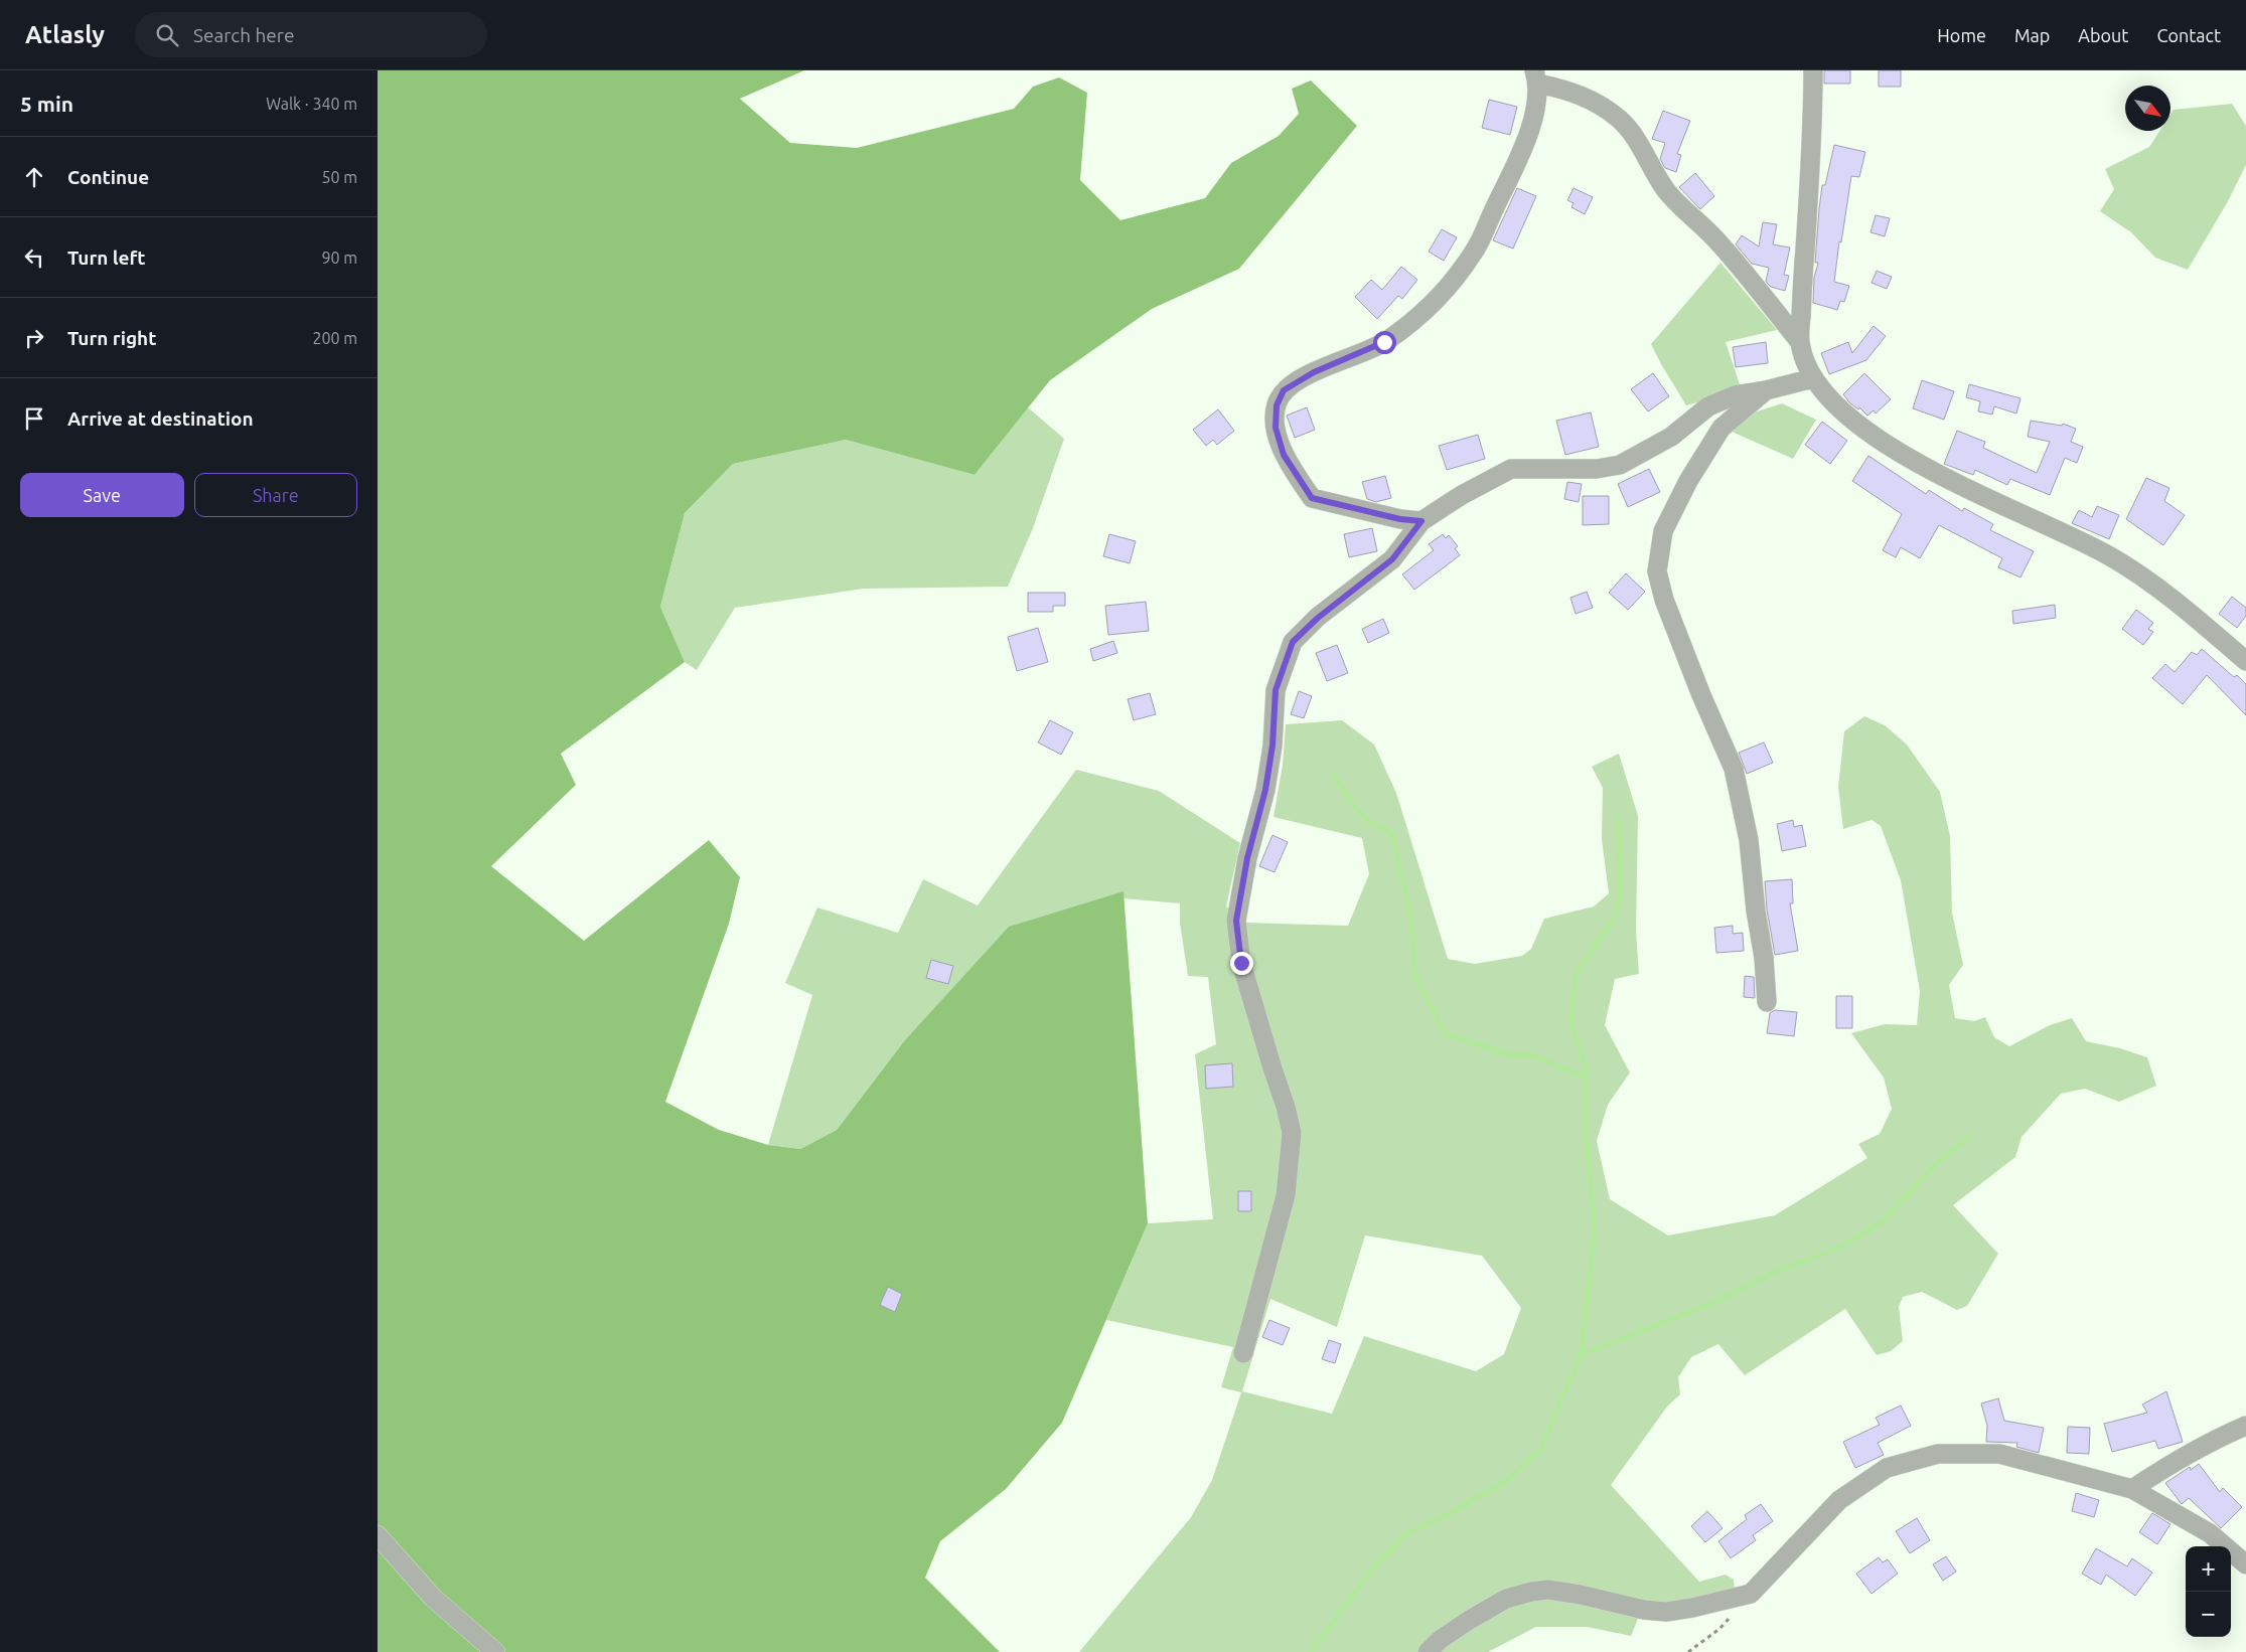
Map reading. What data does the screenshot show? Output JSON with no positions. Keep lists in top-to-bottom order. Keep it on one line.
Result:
{"north":"bottom right","page":{"header":"Atlasly","search":"Search here","nav":["Home","Map","About","Contact"],"heading":["5 min","Walk · 340 m"],"list":[["Continue","50 m"],["Turn left","90 m"],["Turn right","200 m"],"Arrive at destination"],"buttons":["Save","Share"],"map_buttons":["+","−"]}}
